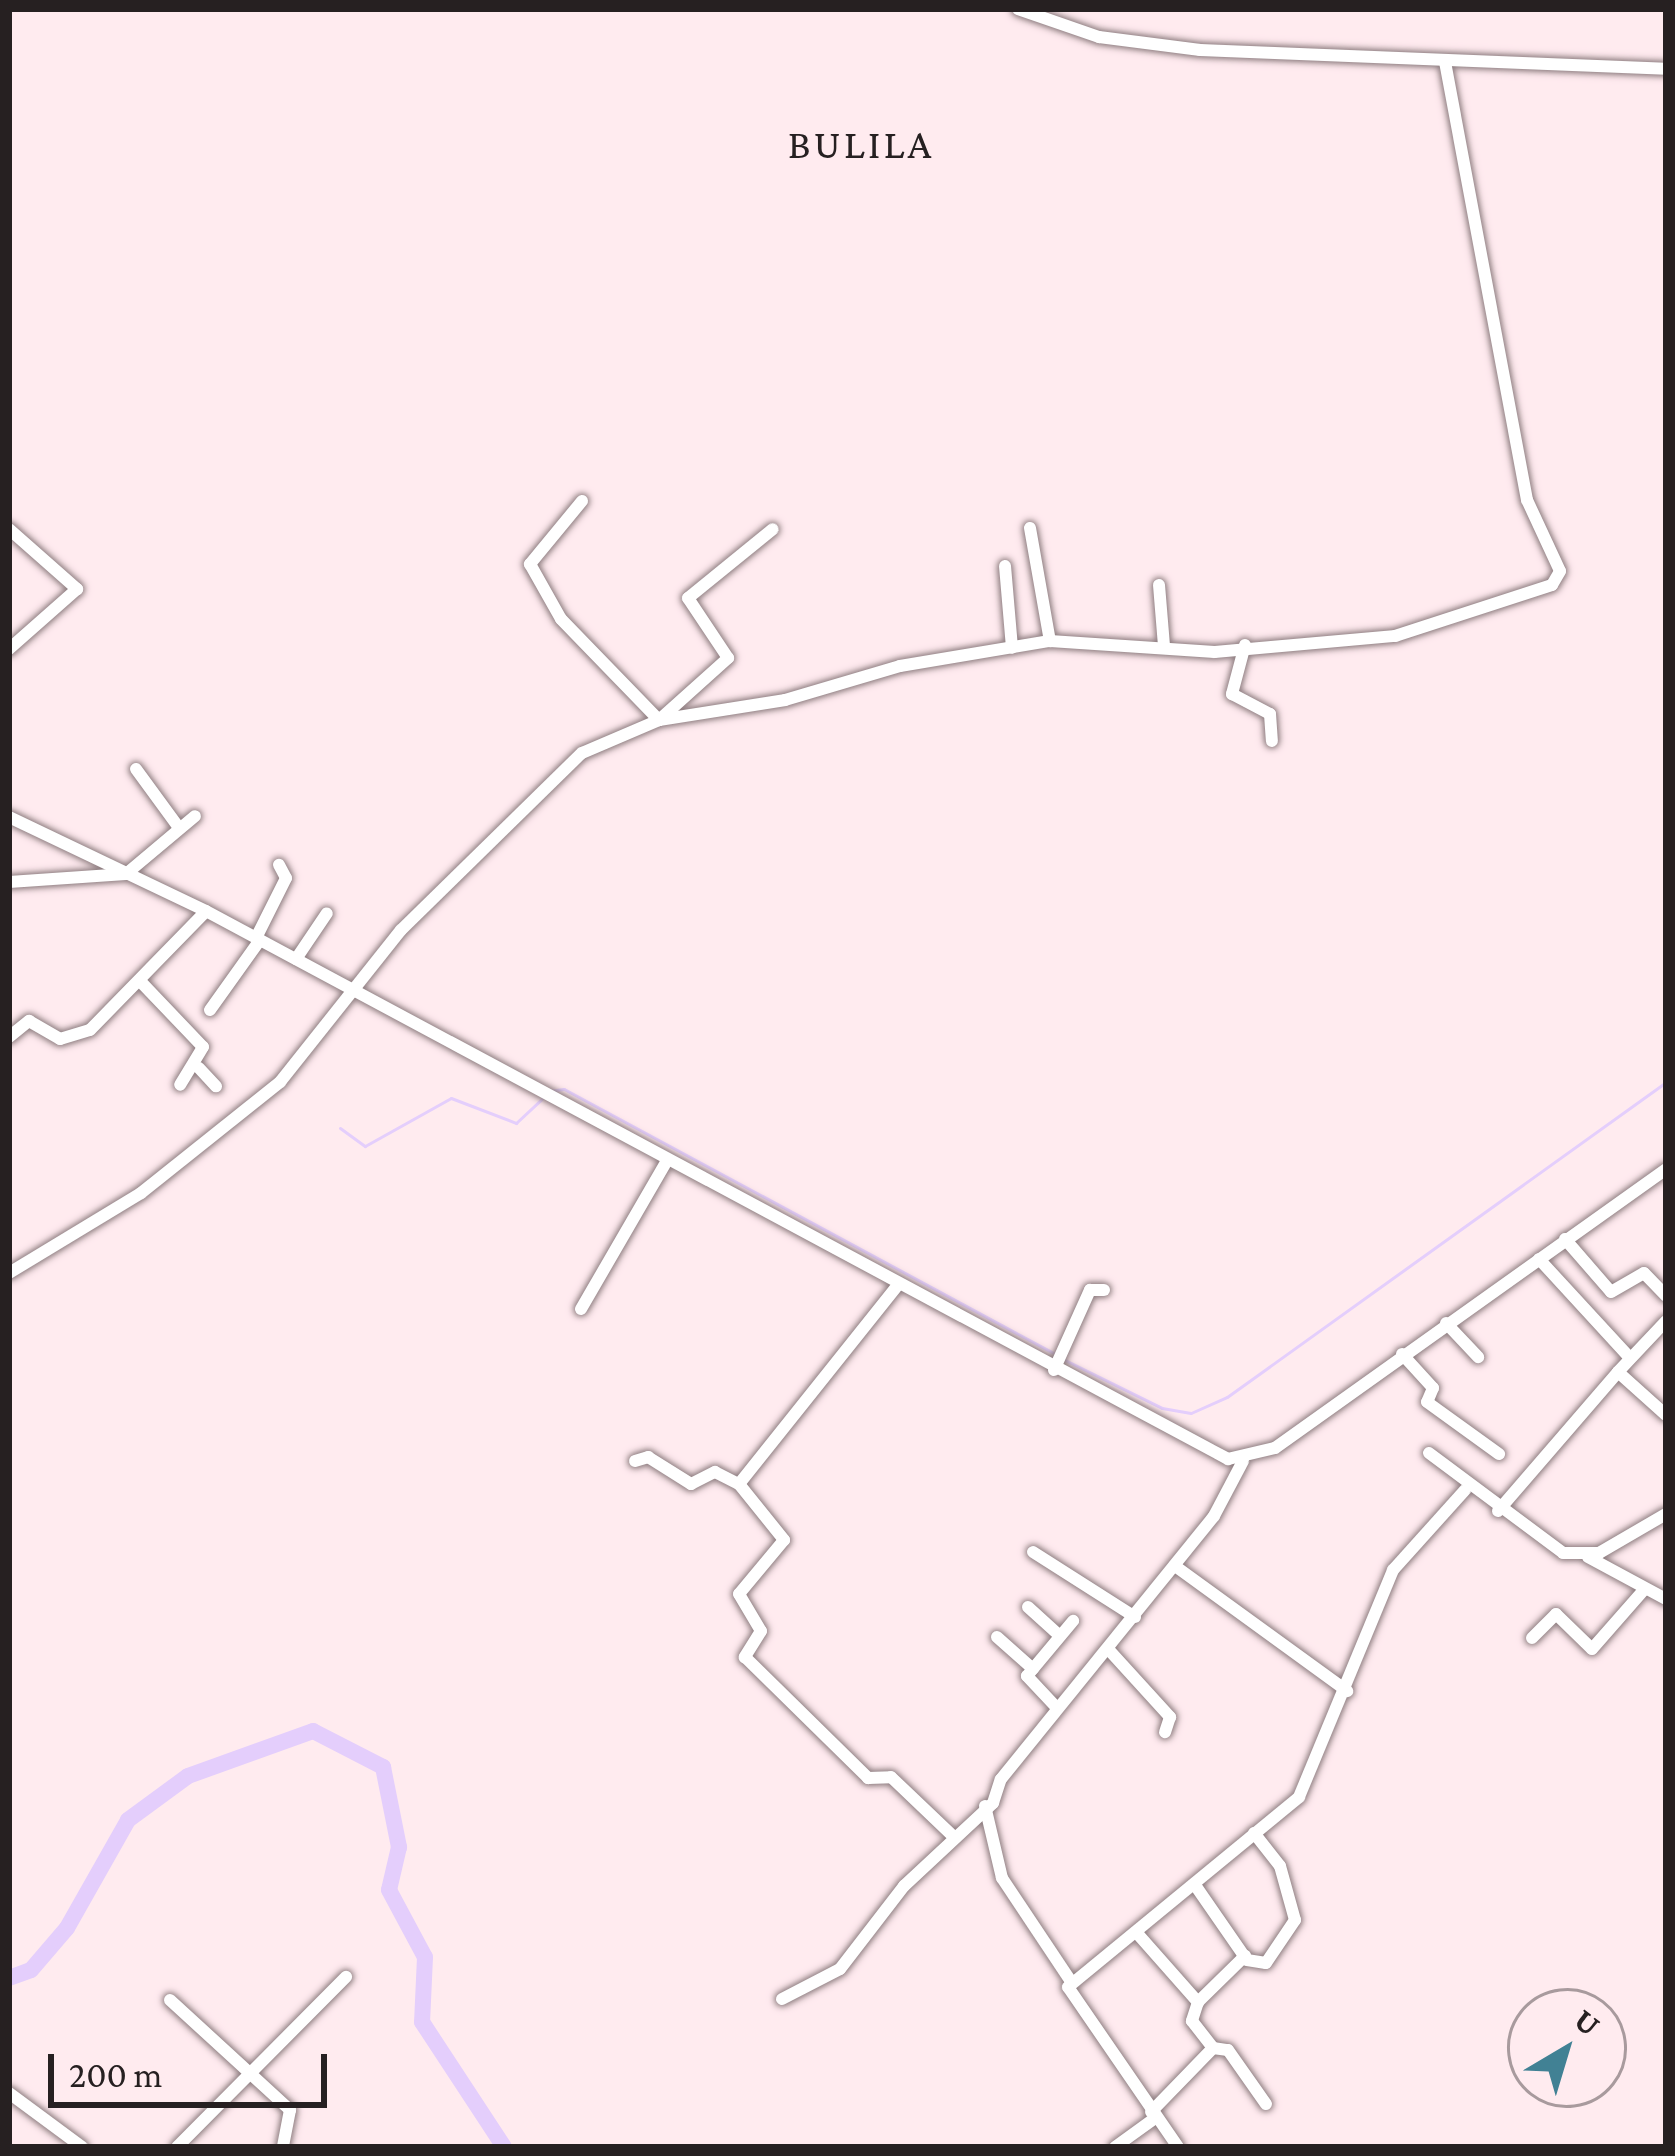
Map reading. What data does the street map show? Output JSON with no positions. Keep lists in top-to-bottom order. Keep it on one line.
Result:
{"districts":["BULILA"],"scale_bar":"200 m","north":"top right"}
